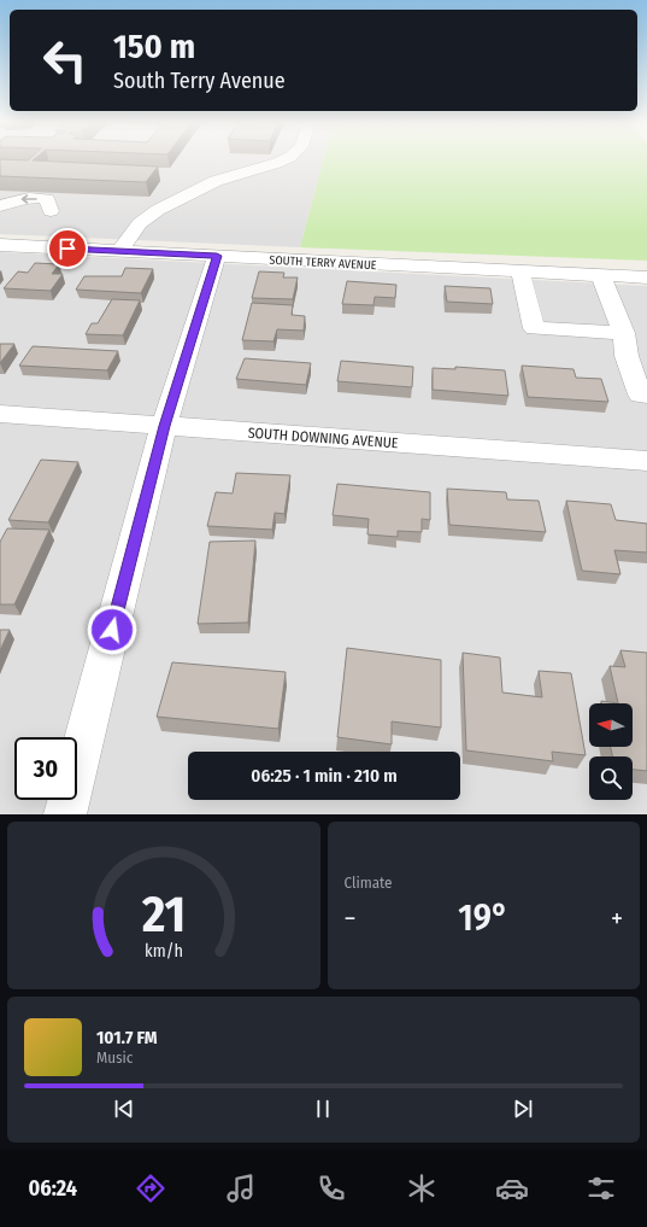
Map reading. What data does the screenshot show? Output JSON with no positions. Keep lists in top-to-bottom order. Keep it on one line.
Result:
{"streets":{"street":["SOUTH TERRY AVENUE","SOUTH DOWNING AVENUE"]},"north":"left","page":{"turn":["150 m","South Terry Avenue"],"limit":"30","trip":"06:25 · 1 min · 210 m","tile":"Climate","heat":["−","19°","+"],"song":["101.7 FM","Music"],"tabs":"06:24","gauge":["21","km/h"]}}
